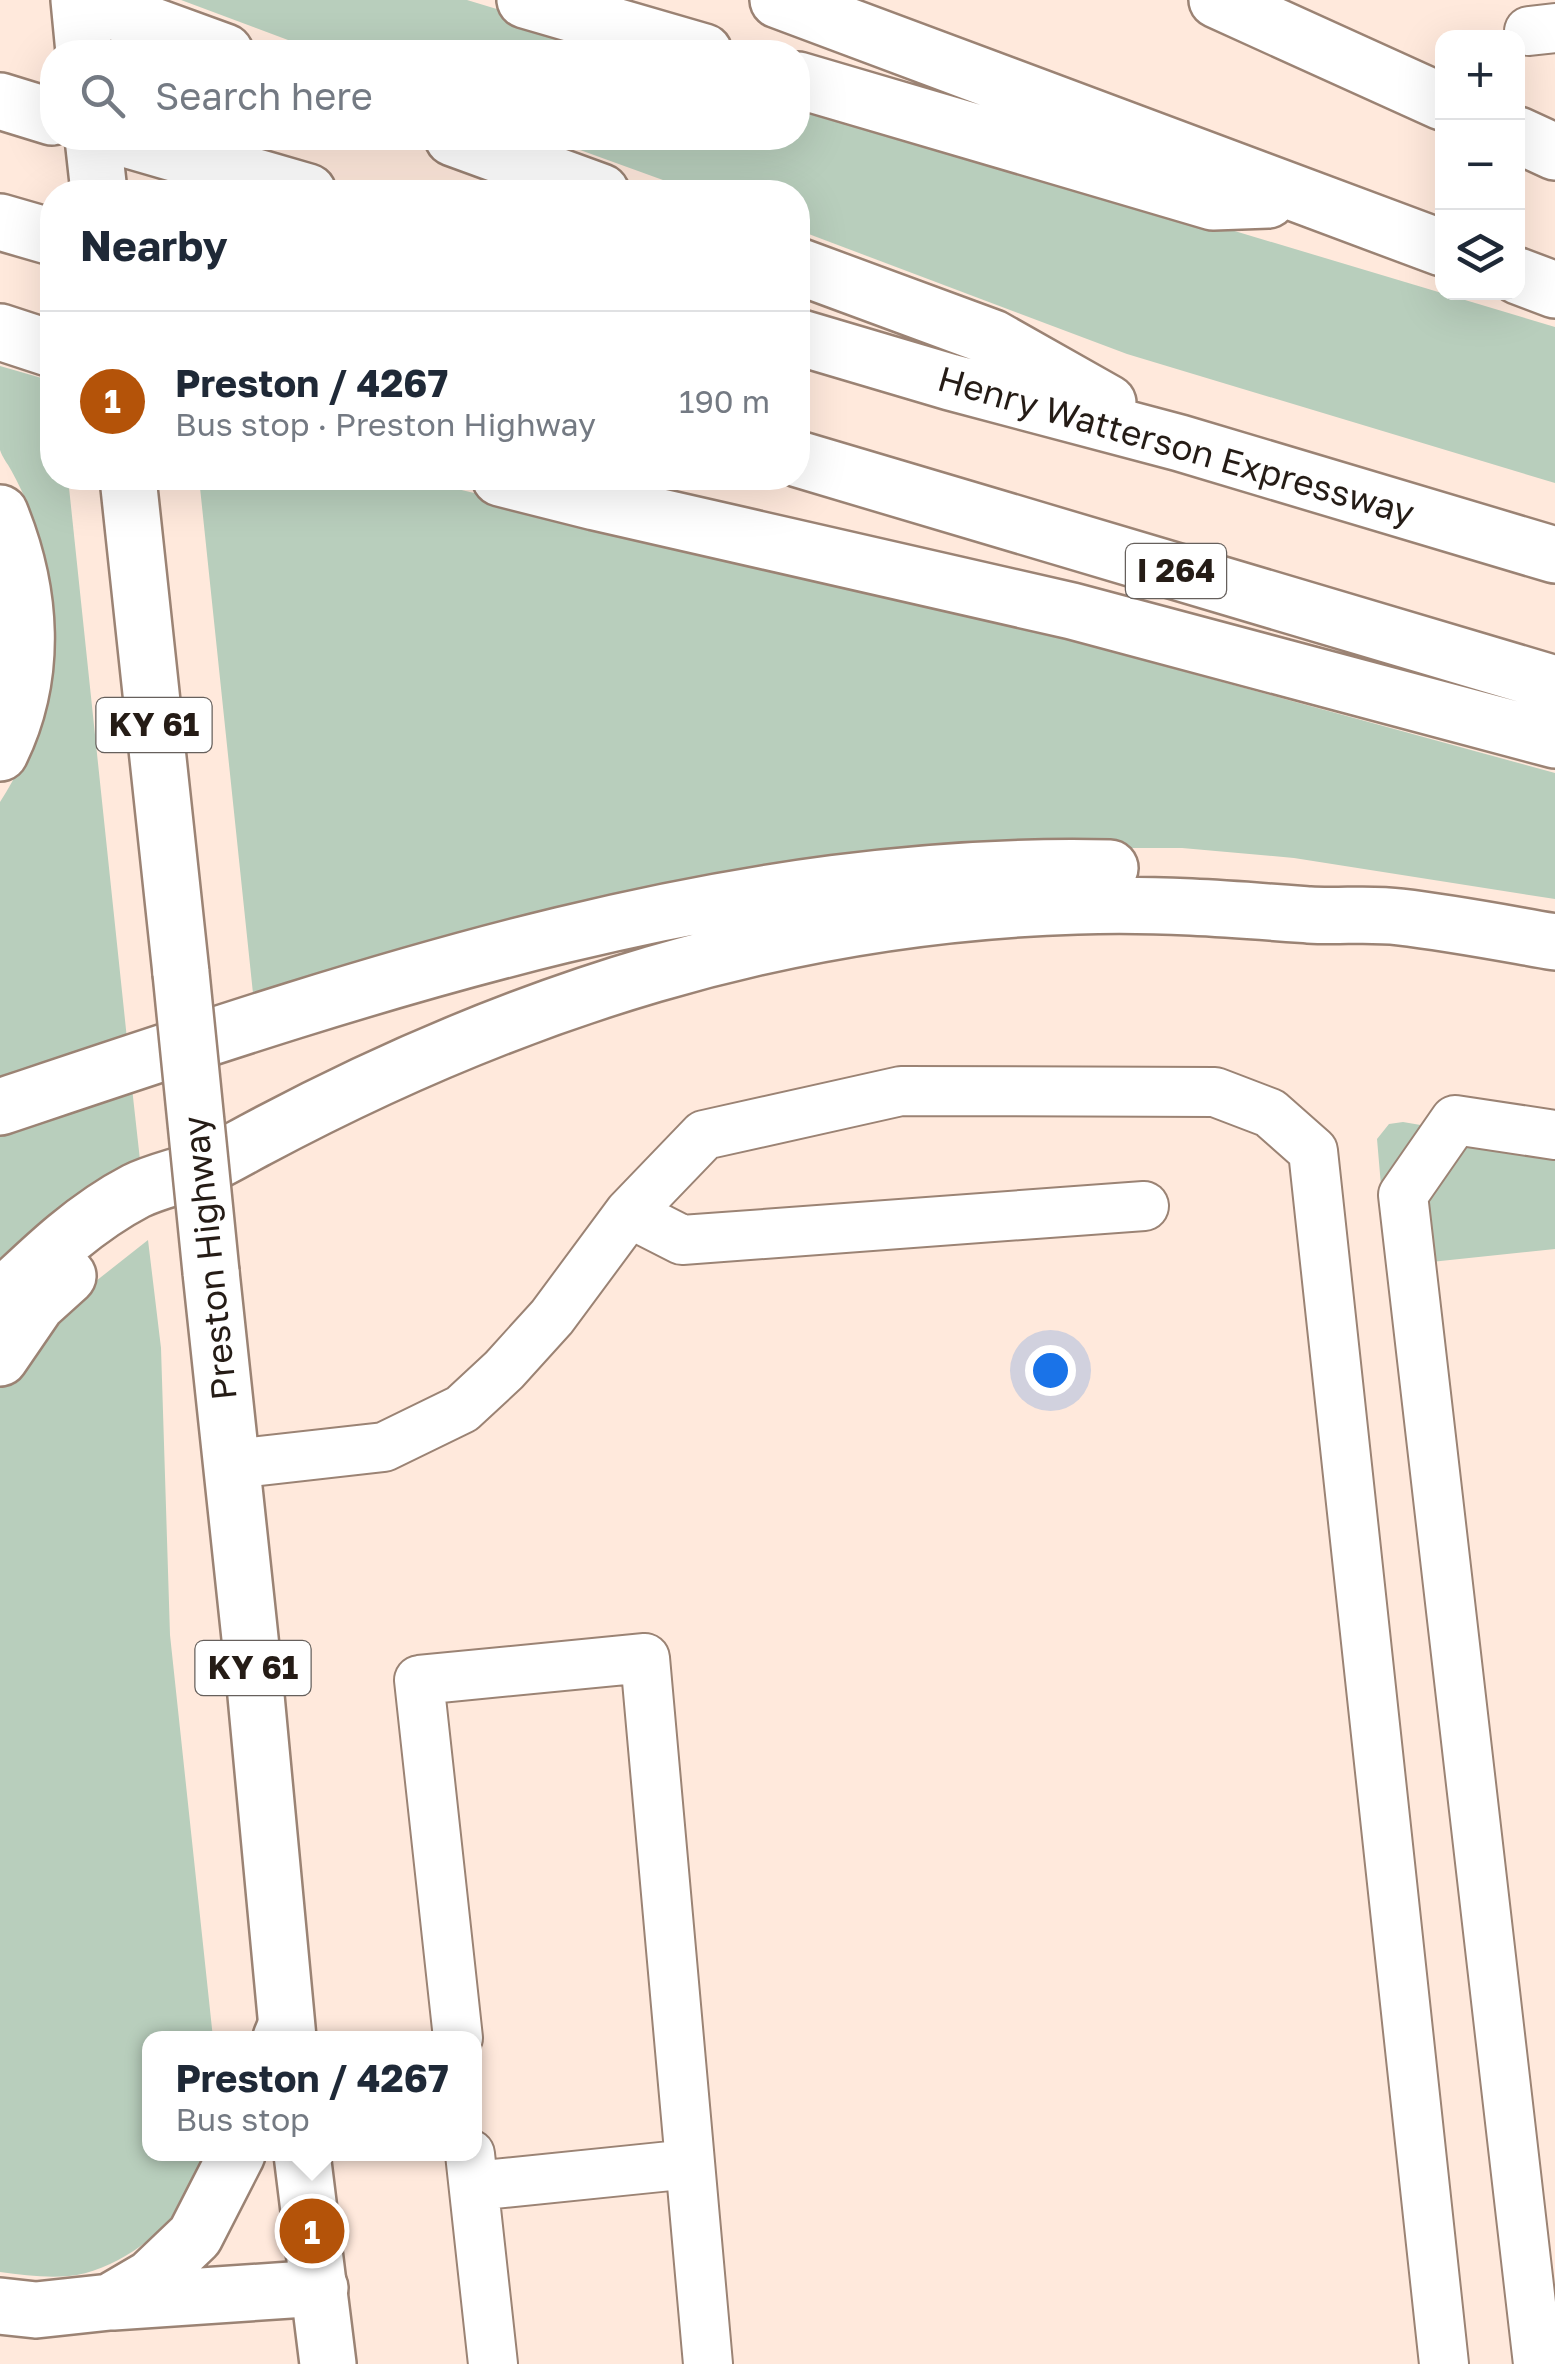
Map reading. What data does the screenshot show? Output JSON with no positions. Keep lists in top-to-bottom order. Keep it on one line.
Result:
{"streets":{"main road":["Henry Watterson Expressway","I 264","KY 61","Preston Highway"]},"page":{"map_buttons":["+","−"],"search":"Search here","heading":"Nearby","list":[{"mark":"1","name":"Preston / 4267","note":"Bus stop · Preston Highway","value":"190 m"}],"popup":["Preston / 4267","Bus stop"],"pins":"1"}}
